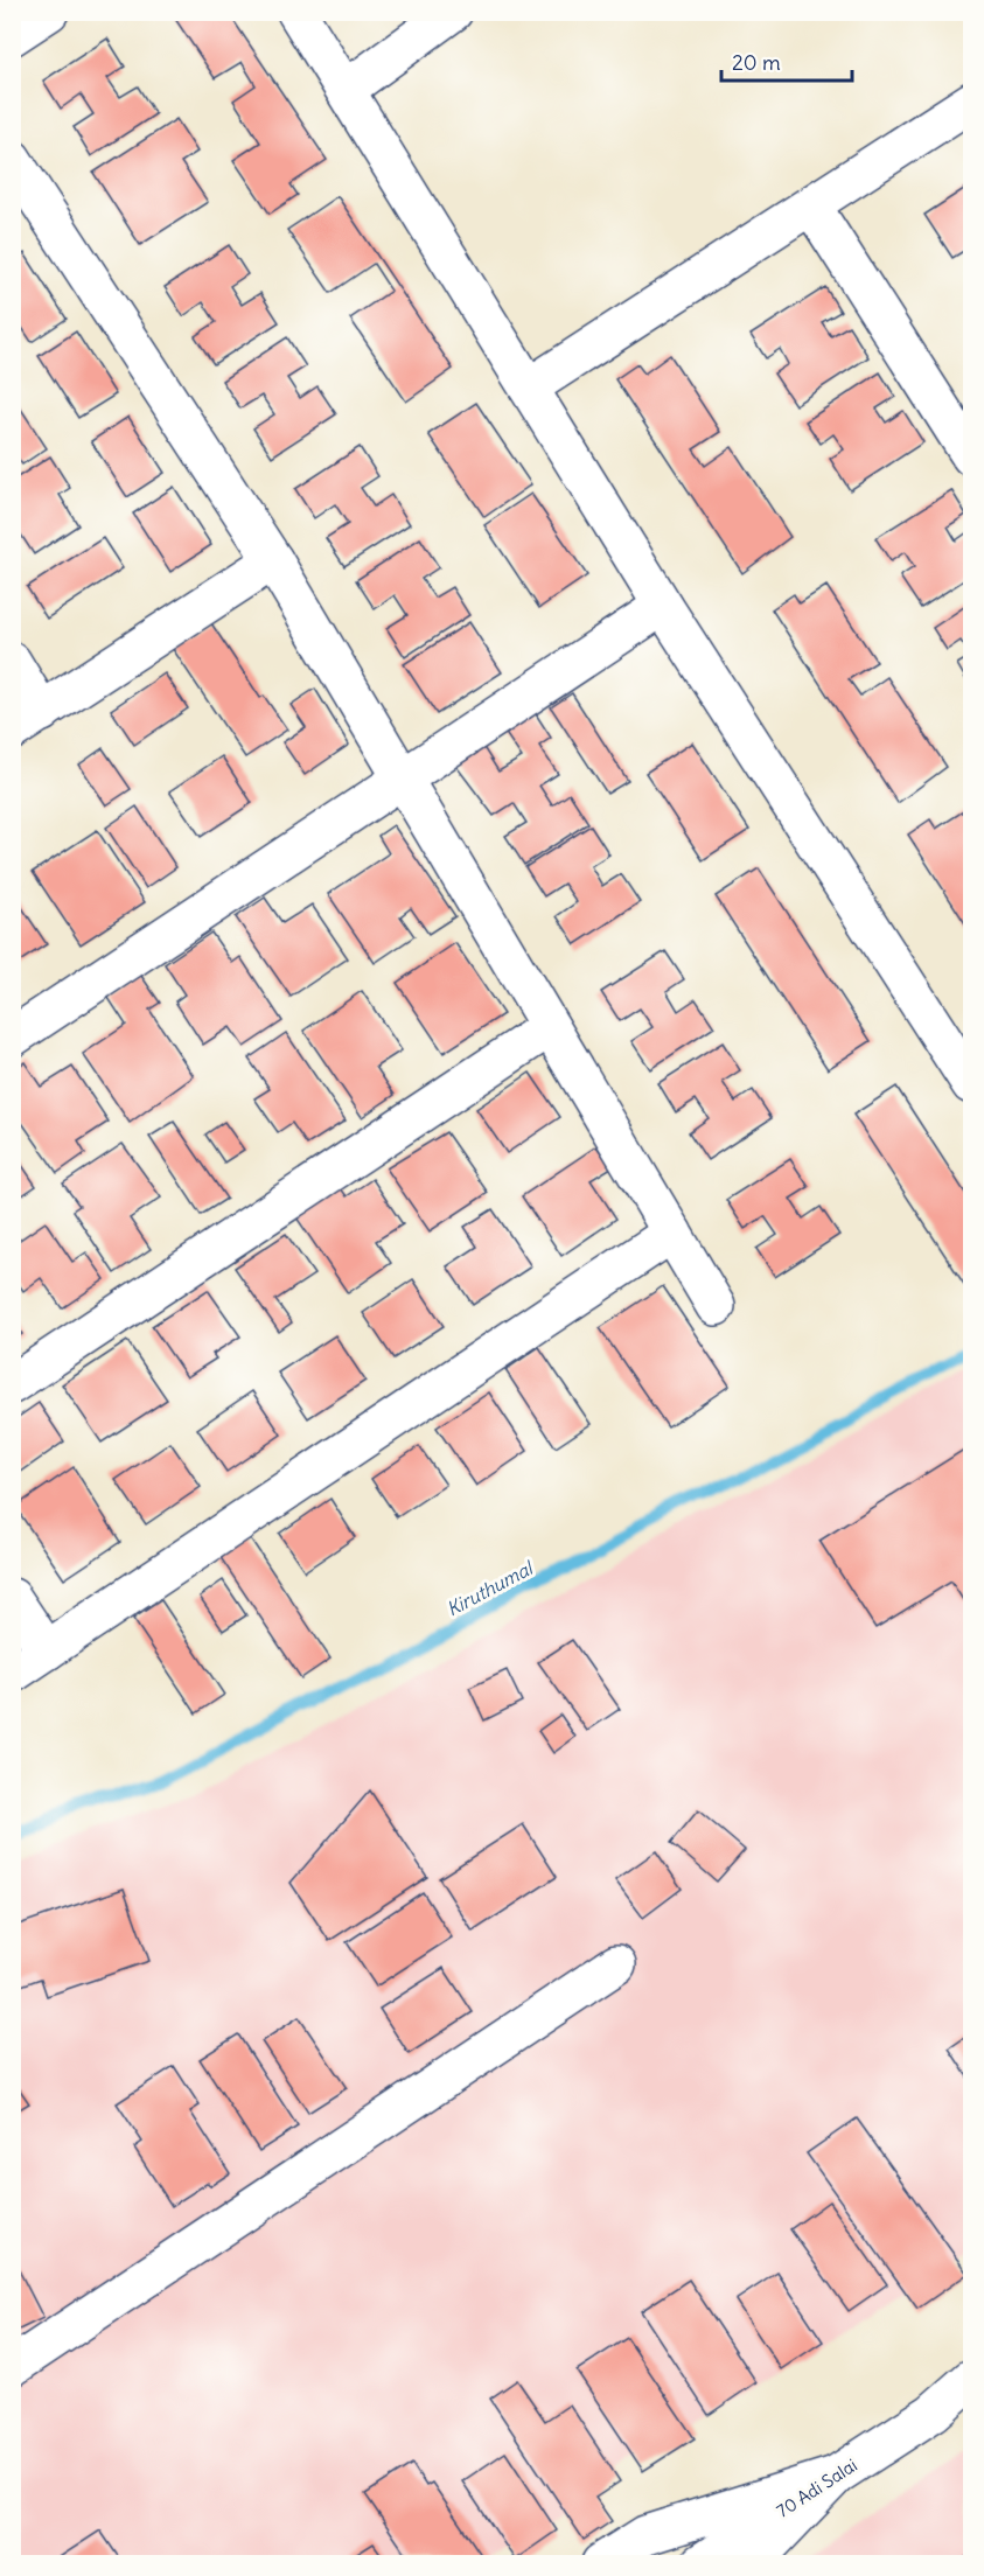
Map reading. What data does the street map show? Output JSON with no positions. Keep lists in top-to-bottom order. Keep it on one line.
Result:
{"streets":{"street":["70 Adi Salai"]},"water":["Kiruthumal"],"scale_bar":"20 m"}
